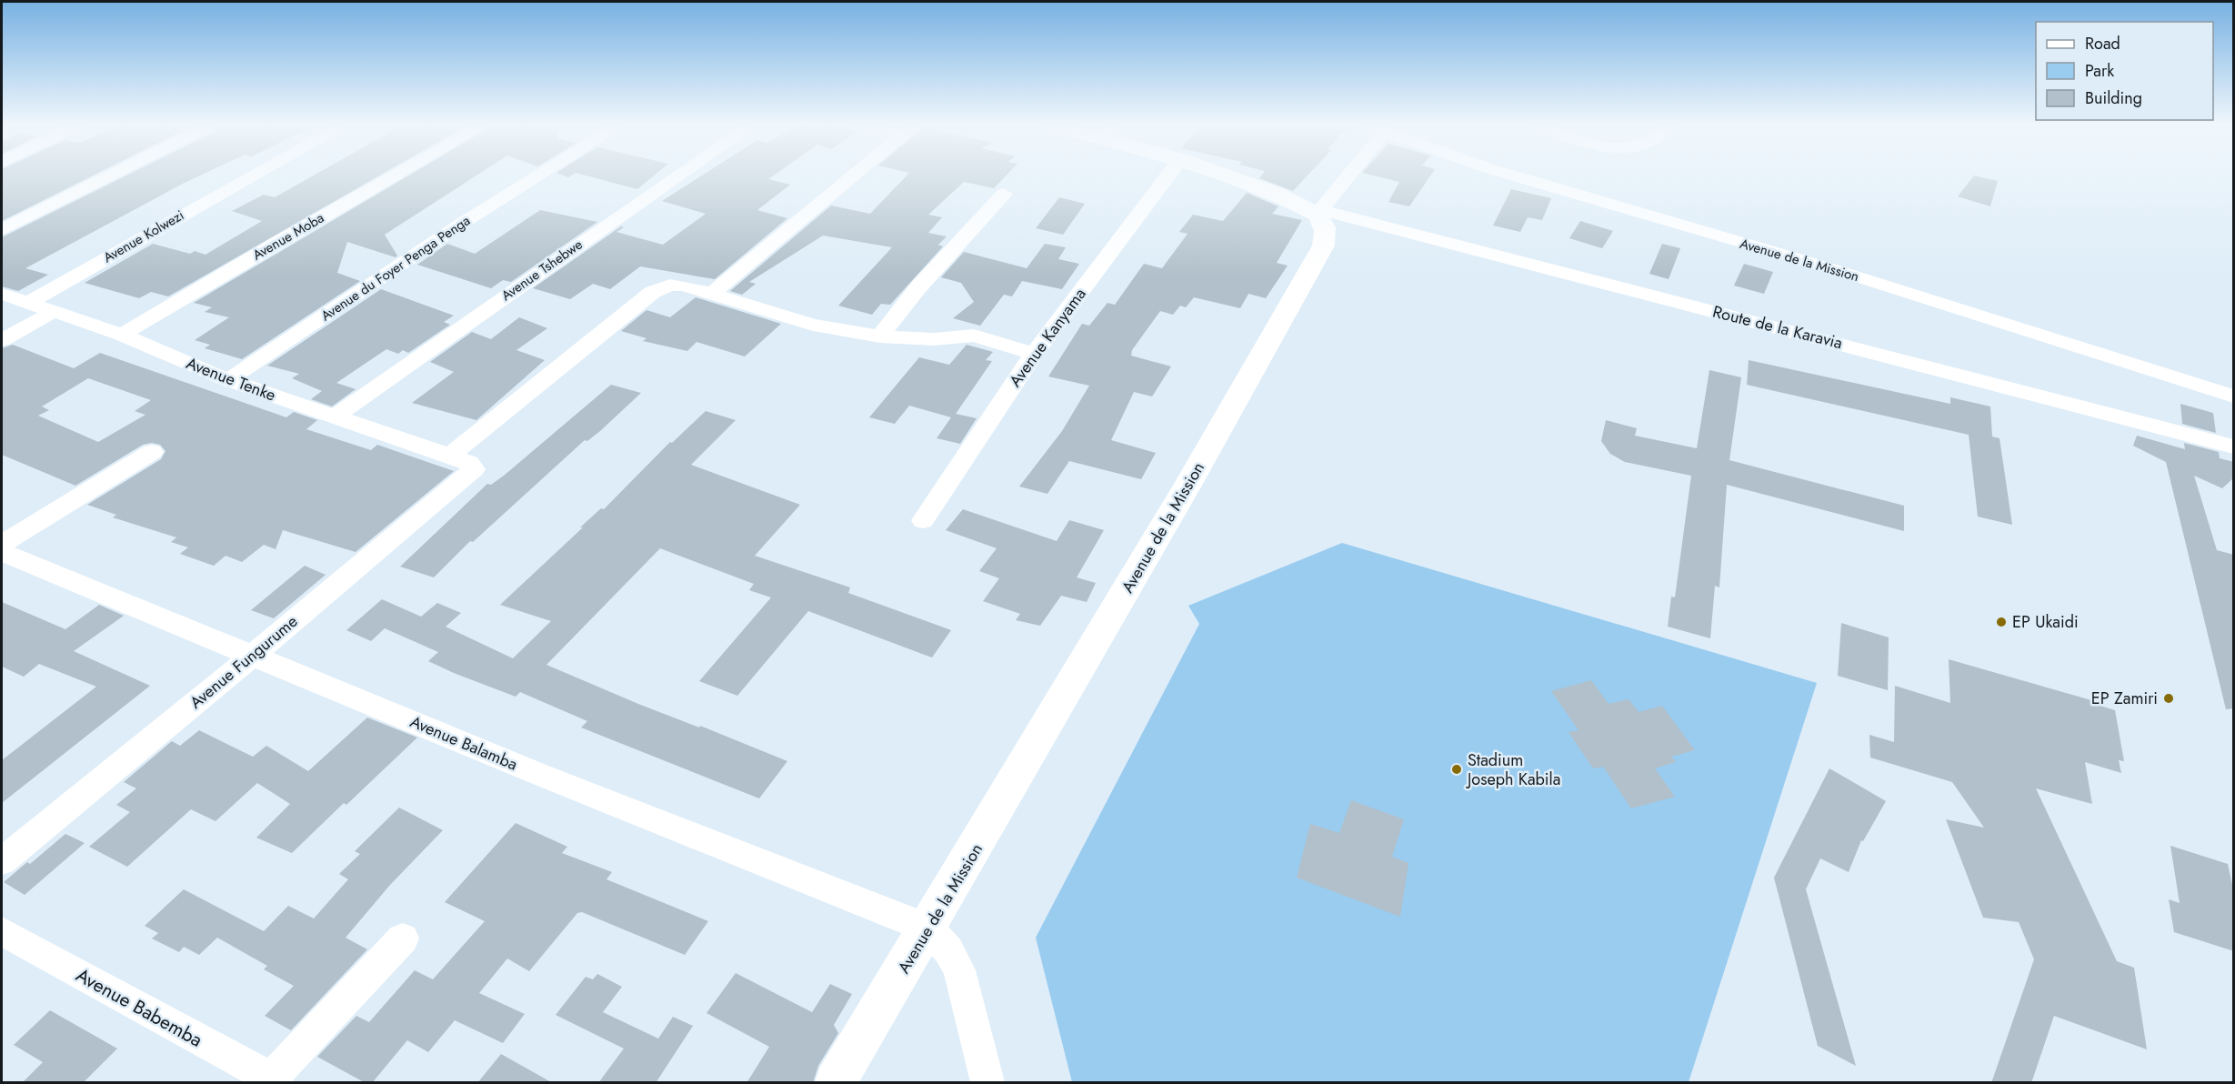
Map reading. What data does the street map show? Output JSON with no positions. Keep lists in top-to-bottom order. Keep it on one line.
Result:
{"streets":{"street":["Avenue Kolwezi","Avenue Moba","Avenue de la Mission","Avenue du Foyer Penga Penga","Avenue Tshebwe","Route de la Karavia","Avenue Kanyama","Avenue Tenke","Avenue Fungurume","Avenue Balamba","Avenue Babemba"]},"crossings":[["Avenue Kolwezi","Avenue Tenke"],["Avenue Moba","Avenue Tenke"],["Avenue de la Mission","Route de la Karavia"],["Avenue de la Mission","Avenue Balamba"],["Avenue du Foyer Penga Penga","Avenue Tenke"],["Avenue Tshebwe","Avenue Tenke"],["Avenue Tenke","Avenue Fungurume"],["Avenue Fungurume","Avenue Balamba"]],"places":["EP Ukaidi","EP Zamiri","Stadium Joseph Kabila"],"legend":["Road","Park","Building"]}
